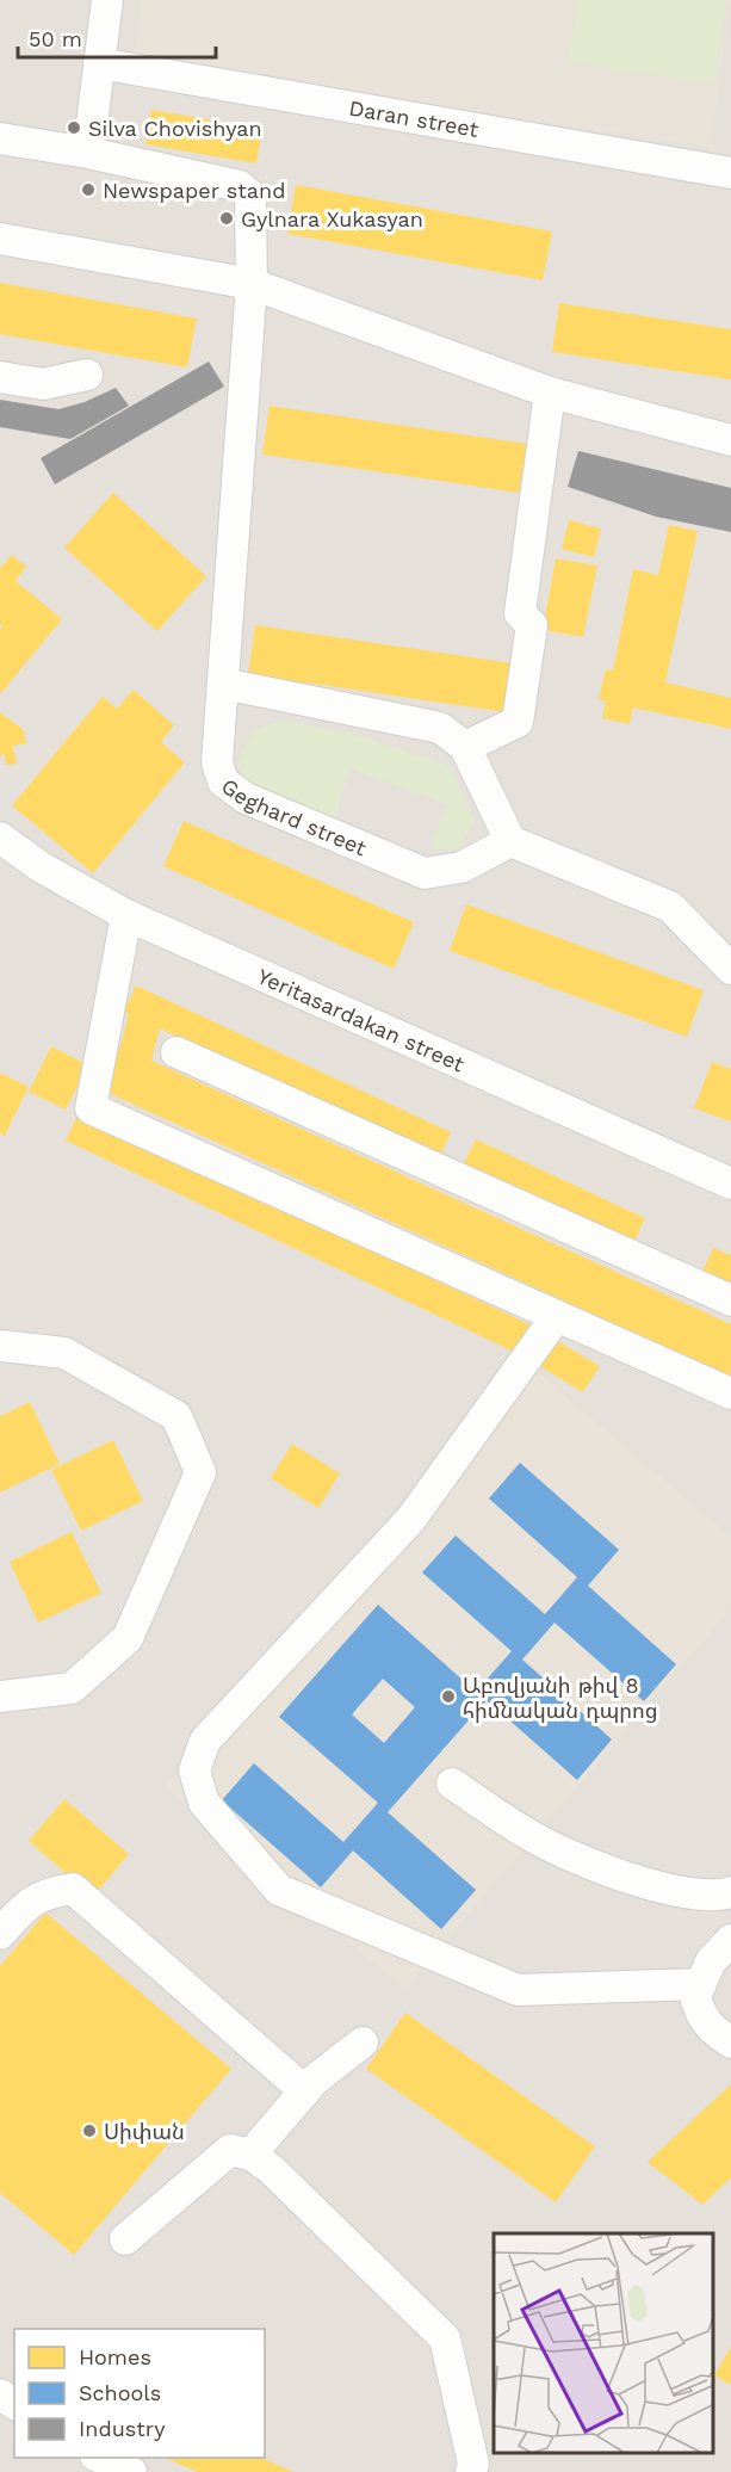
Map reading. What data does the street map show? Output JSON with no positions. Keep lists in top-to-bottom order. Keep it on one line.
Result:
{"streets":{"street":["Daran street","Geghard street","Yeritasardakan street"]},"places":["Silva Chovishyan","Newspaper stand","Gylnara Xukasyan","Աբովյանի թիվ 8 հիմնական դպրոց","Սիփան"],"legend":["Homes","Schools","Industry"],"scale_bar":"50 m"}
